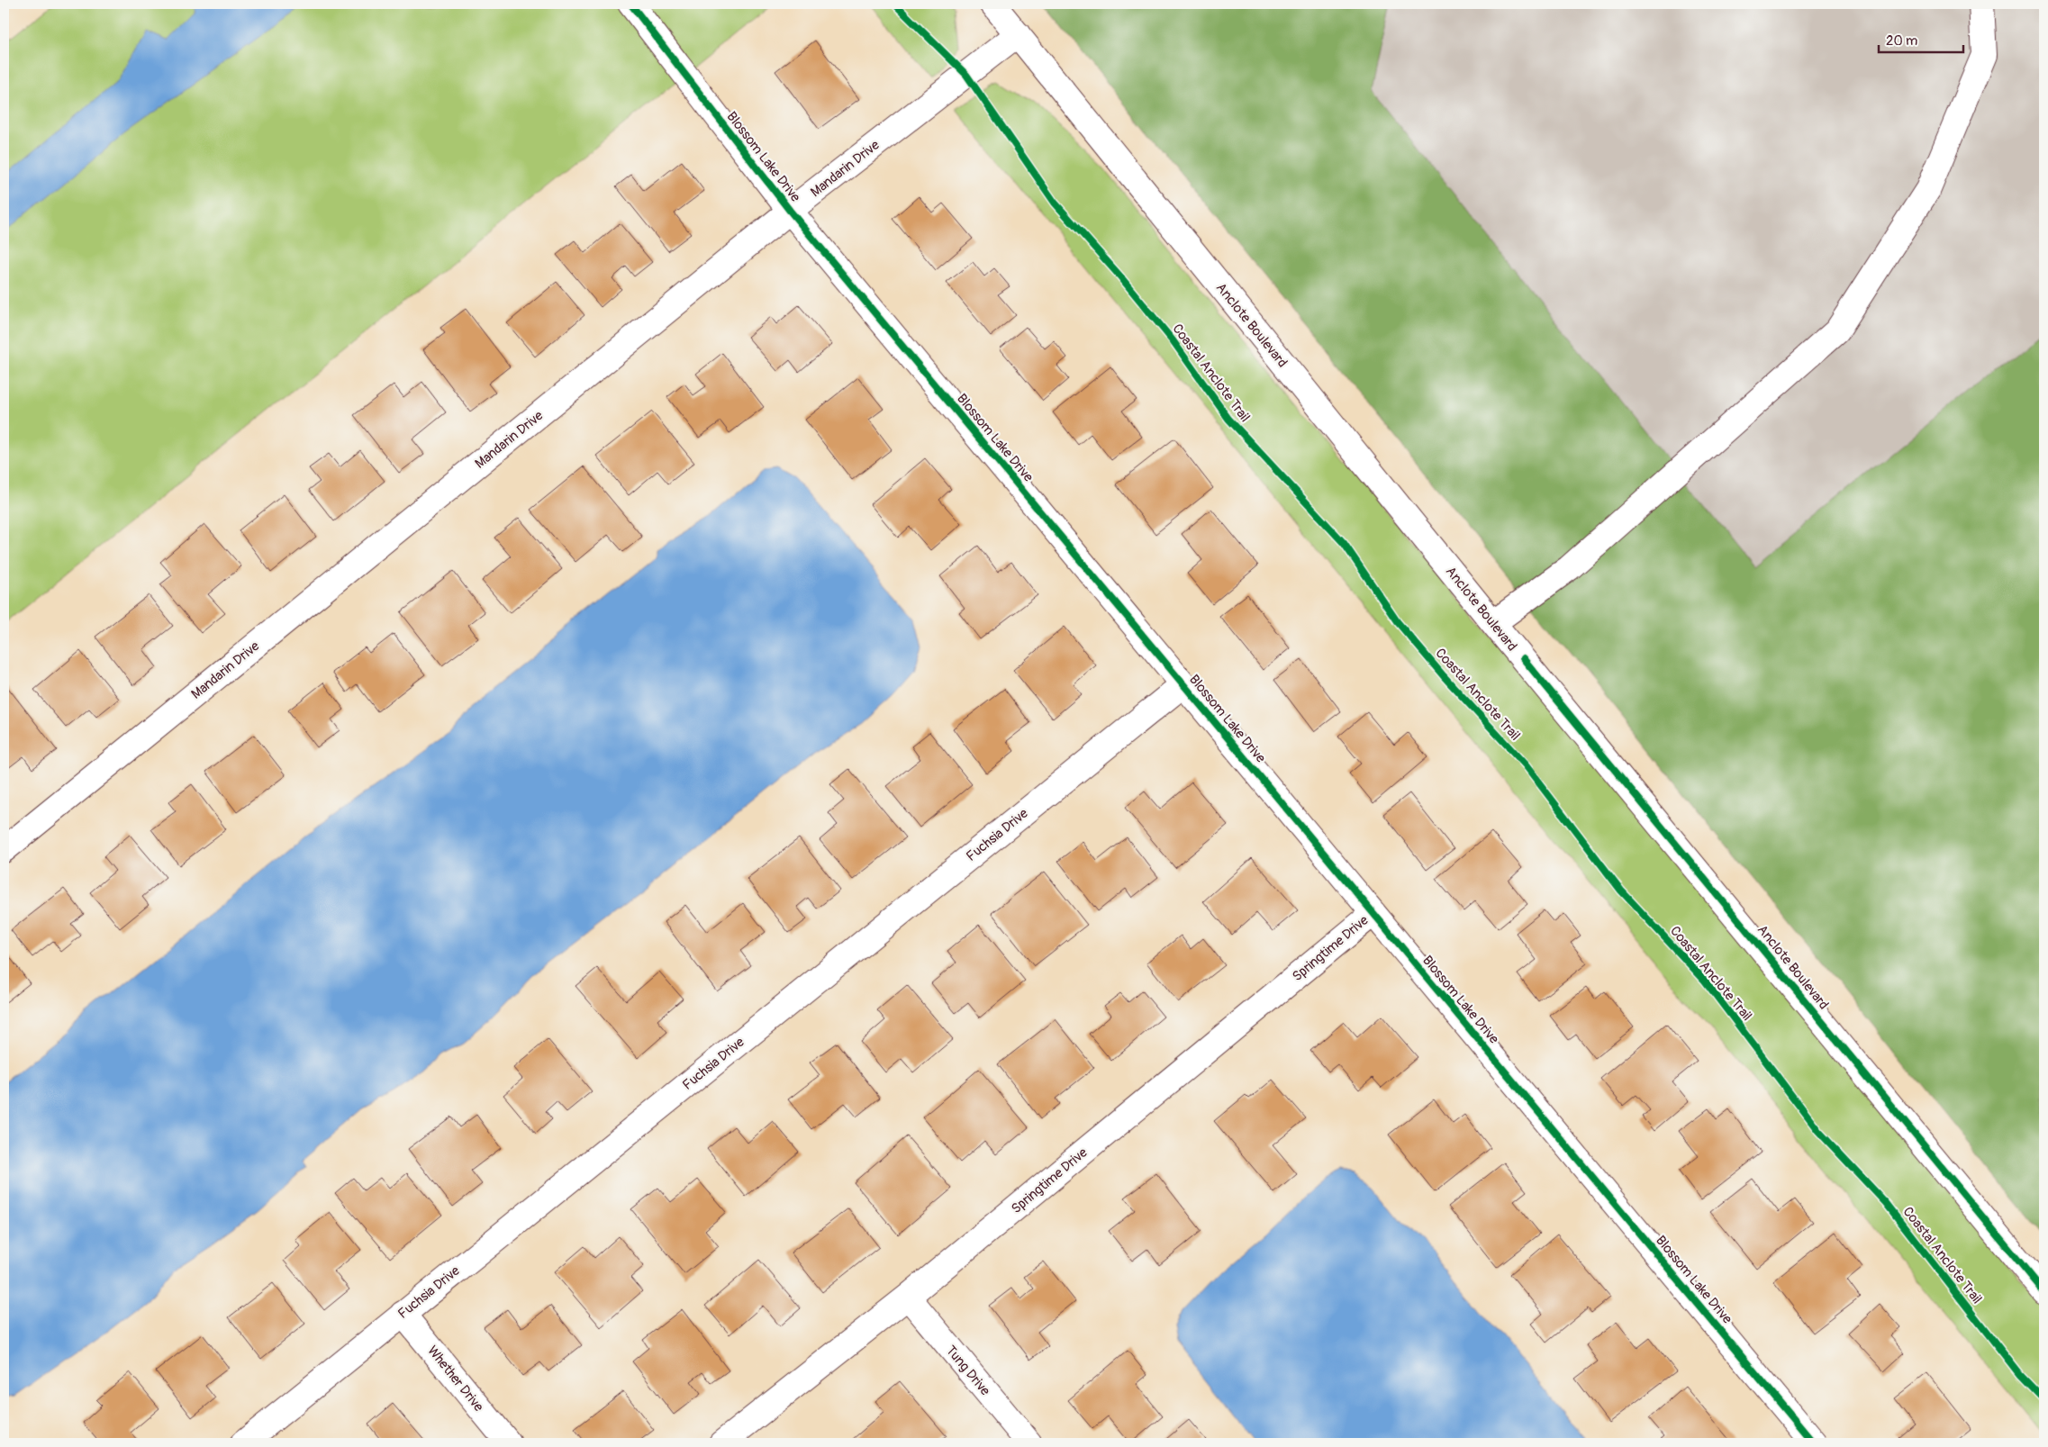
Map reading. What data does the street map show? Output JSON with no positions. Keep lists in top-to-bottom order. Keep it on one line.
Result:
{"streets":{"street":["Blossom Lake Drive","Mandarin Drive","Anclote Boulevard","Fuchsia Drive","Springtime Drive","Tung Drive","Whether Drive"],"cycle path":["Coastal Anclote Trail"]},"crossings":[["Blossom Lake Drive","Mandarin Drive"],["Blossom Lake Drive","Fuchsia Drive"],["Blossom Lake Drive","Springtime Drive"],["Mandarin Drive","Anclote Boulevard"],["Fuchsia Drive","Whether Drive"],["Springtime Drive","Tung Drive"]],"scale_bar":"20 m"}
